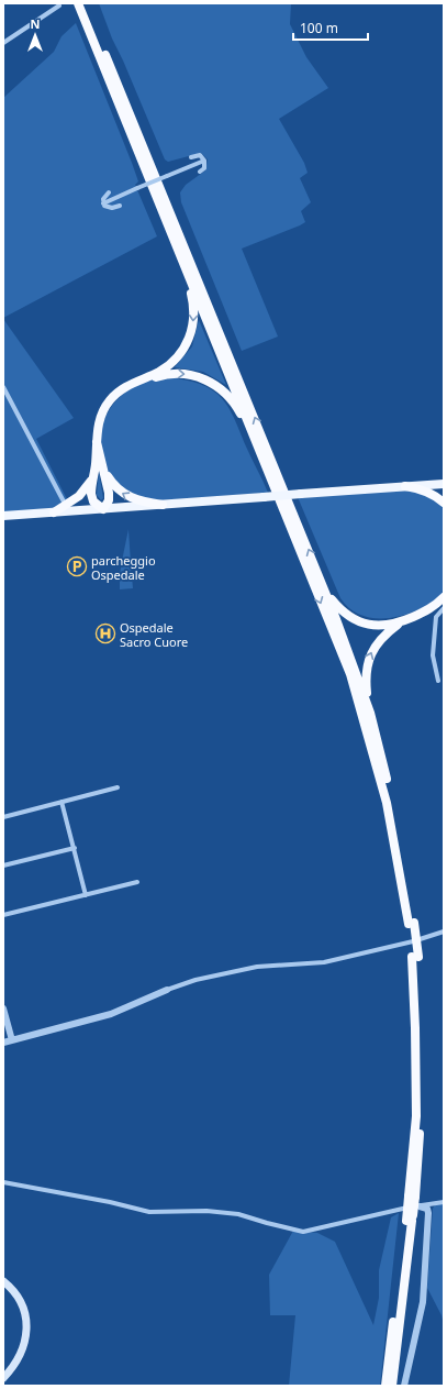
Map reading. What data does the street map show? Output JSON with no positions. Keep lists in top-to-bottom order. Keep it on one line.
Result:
{"places":{"parking":["parcheggio Ospedale"],"hospital":["Ospedale Sacro Cuore"]},"scale_bar":"100 m","north":"top"}
